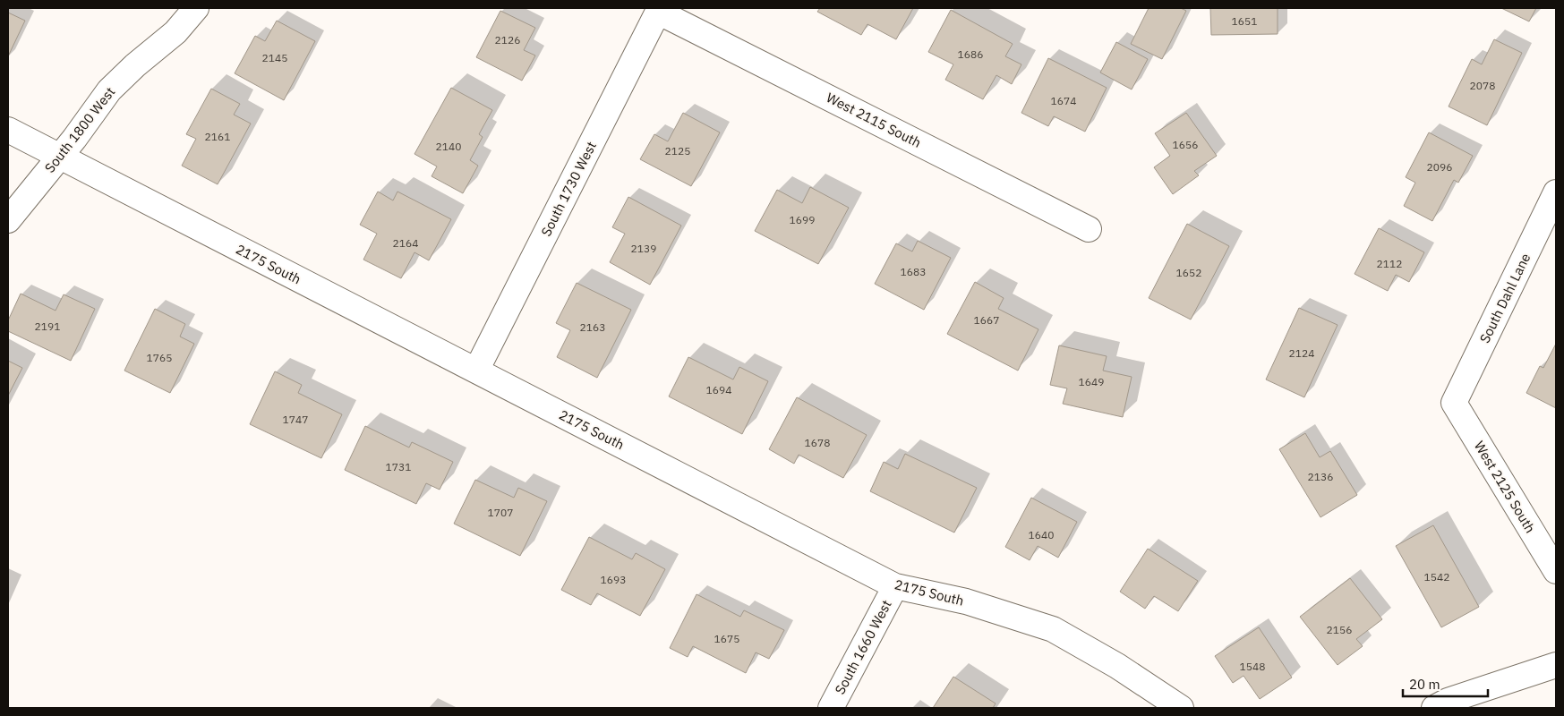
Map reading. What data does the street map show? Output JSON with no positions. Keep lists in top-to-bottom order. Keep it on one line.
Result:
{"streets":{"street":["West 2115 South","South 1800 West","South 1730 West","2175 South","South Dahl Lane","West 2125 South","South 1660 West"]},"crossings":[["West 2115 South","South 1730 West"],["South 1800 West","2175 South"],["South 1730 West","2175 South"],["2175 South","South 1660 West"],["South Dahl Lane","West 2125 South"]],"house_numbers":["1651","2126","1686","2145","2078","1674","2161","1656","2140","2125","2096","1699","2164","2139","2112","1683","1652","1667","2191","2163","2124","1765","1649","1694","1747","1678","1731","2136","1707","1640","1542","1693","2156","1675","1548"],"scale_bar":"20 m"}
